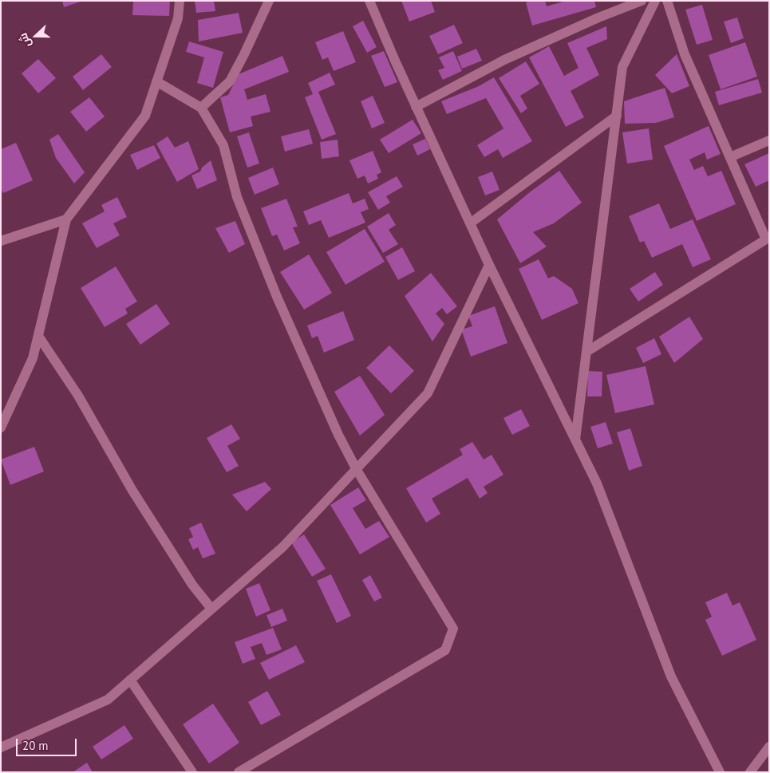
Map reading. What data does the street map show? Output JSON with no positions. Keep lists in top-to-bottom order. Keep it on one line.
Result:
{"scale_bar":"20 m","north":"left"}
